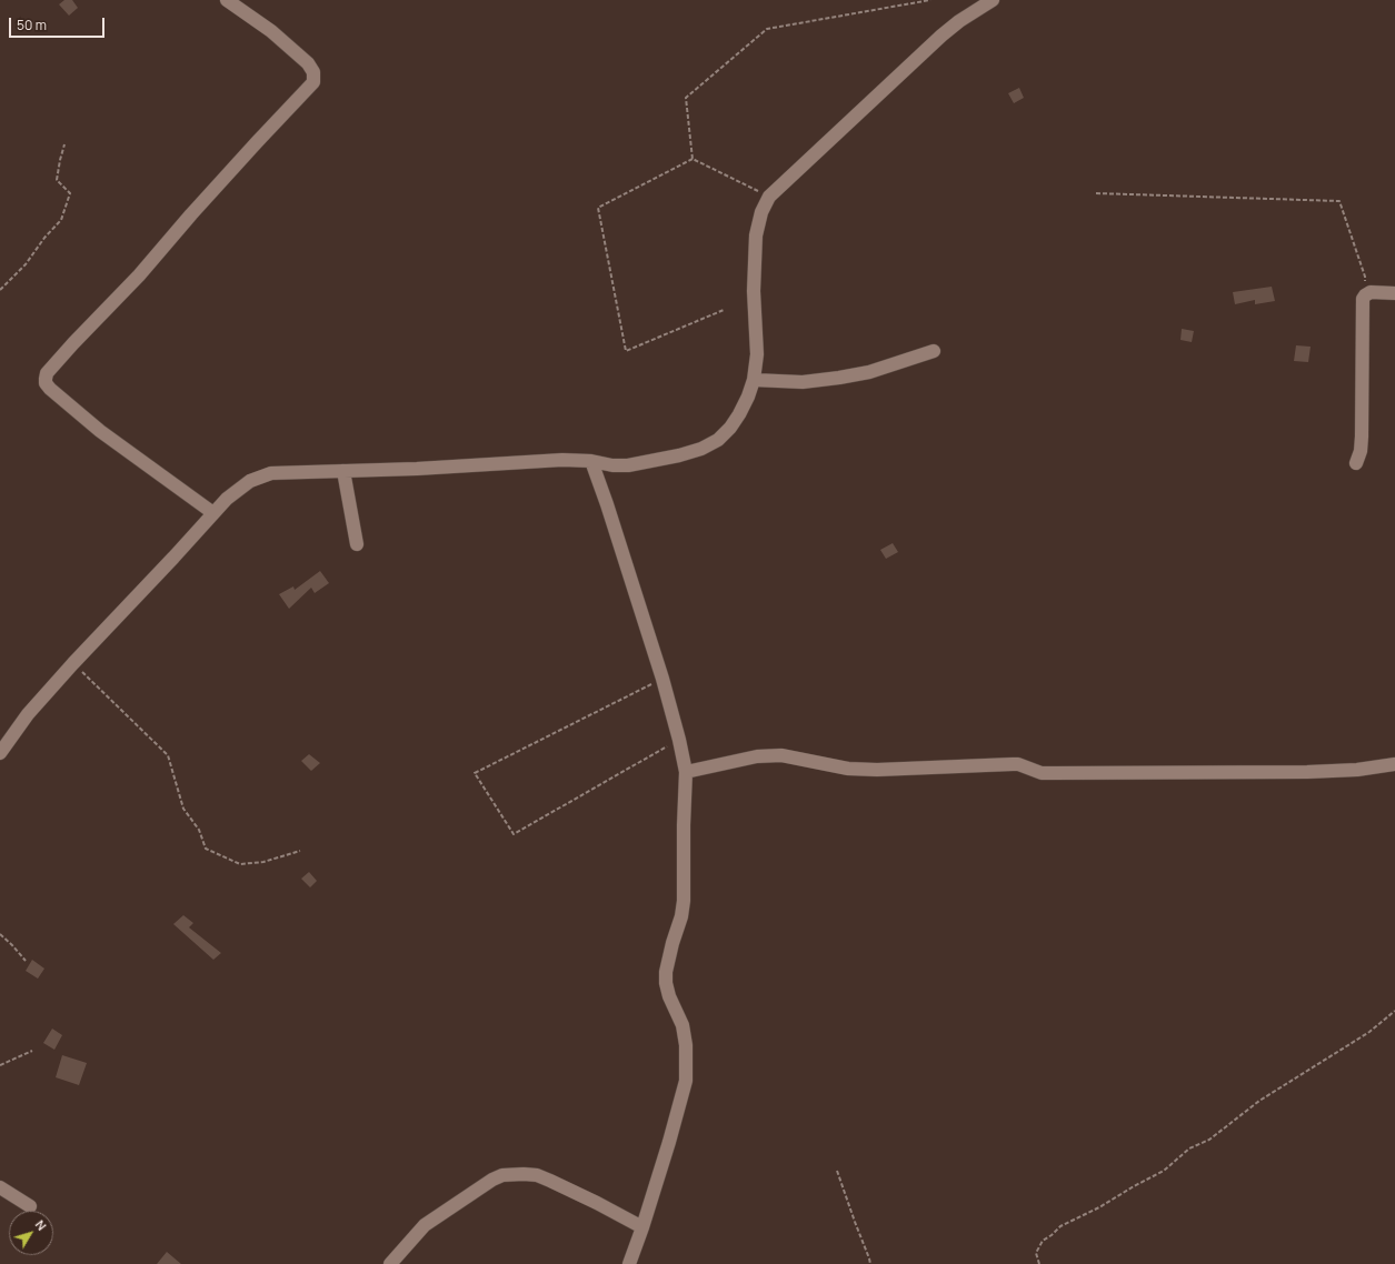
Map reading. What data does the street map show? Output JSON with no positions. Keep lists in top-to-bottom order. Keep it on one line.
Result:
{"scale_bar":"50 m","north":"top right"}
